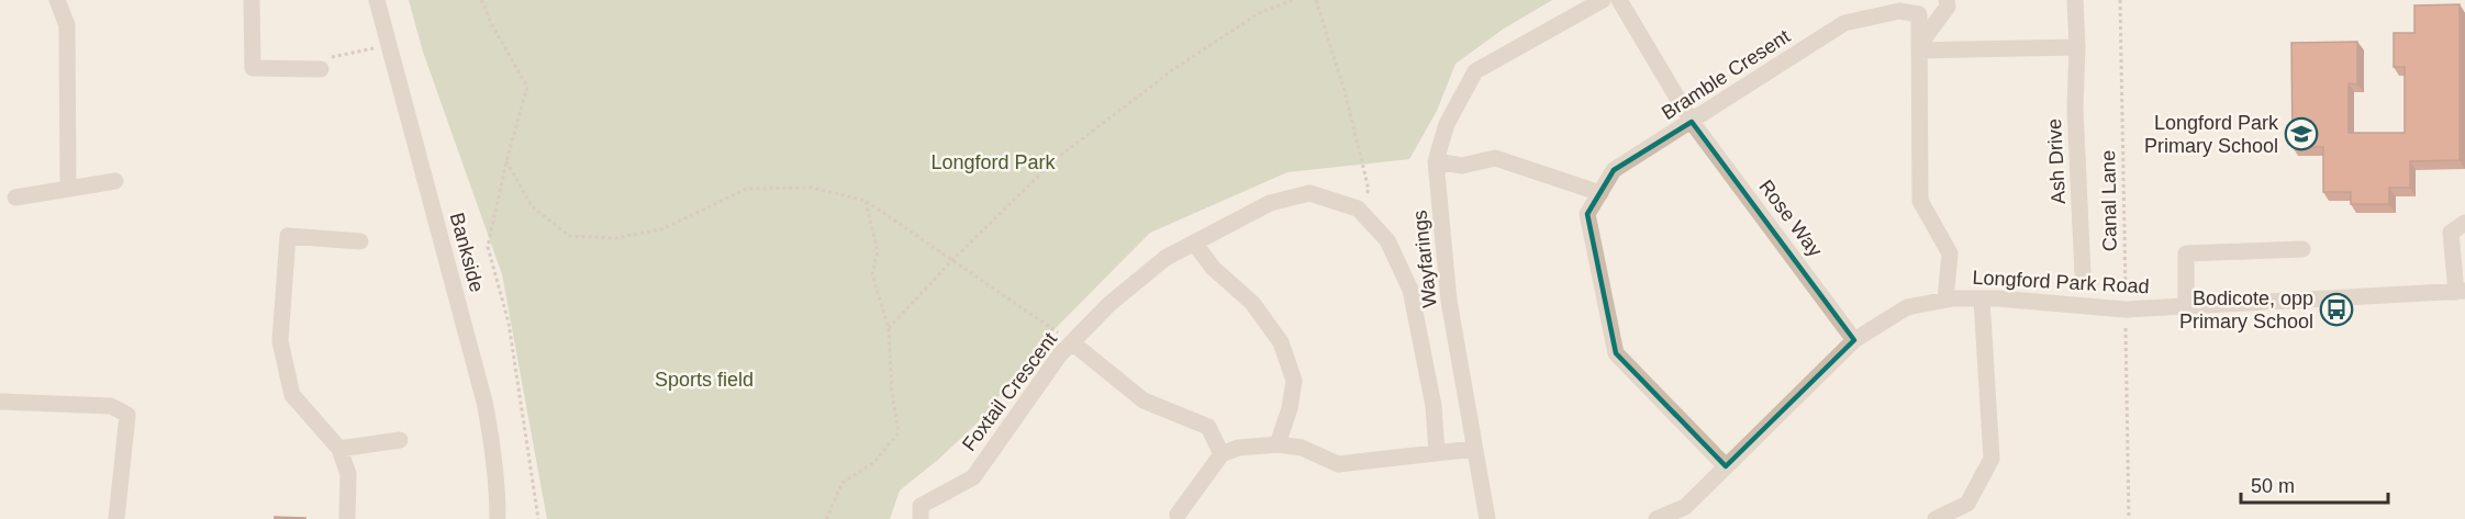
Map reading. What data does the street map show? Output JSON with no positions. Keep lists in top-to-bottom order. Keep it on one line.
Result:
{"streets":{"street":["Bramble Cresent","Ash Drive","Rose Way","Bankside","Wayfarings","Longford Park Road","Foxtail Crescent"],"path":["Canal Lane"]},"crossings":[["Bramble Cresent","Rose Way"],["Bramble Cresent","Longford Park Road"],["Canal Lane","Longford Park Road"],["Rose Way","Longford Park Road"]],"parks":["Longford Park","Sports field"],"places":{"school or university":["Longford Park Primary School"],"bus stop":["Bodicote, opp Primary School"]},"scale_bar":"50 m"}
